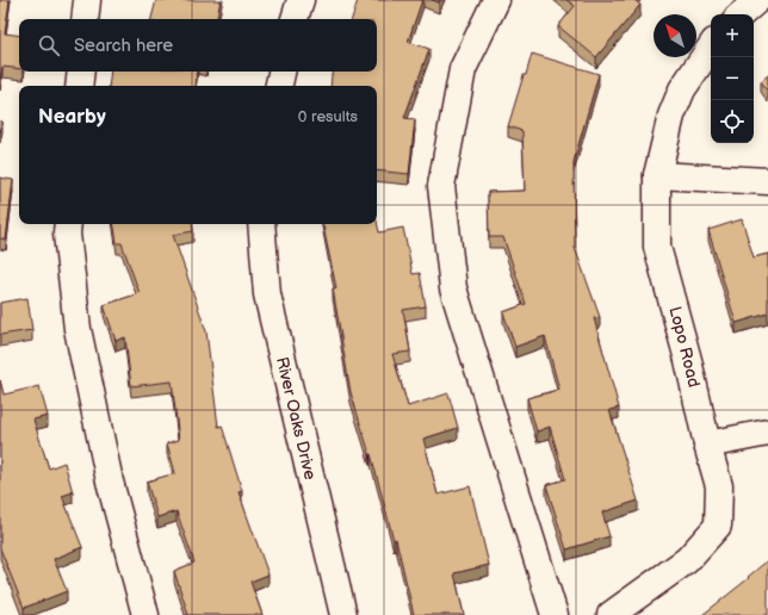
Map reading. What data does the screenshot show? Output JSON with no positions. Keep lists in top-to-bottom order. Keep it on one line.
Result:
{"streets":{"street":["Lopo Road","River Oaks Drive"]},"north":"top left","page":{"map_buttons":["+","−"],"search":"Search here","heading":["Nearby","0 results"]}}
